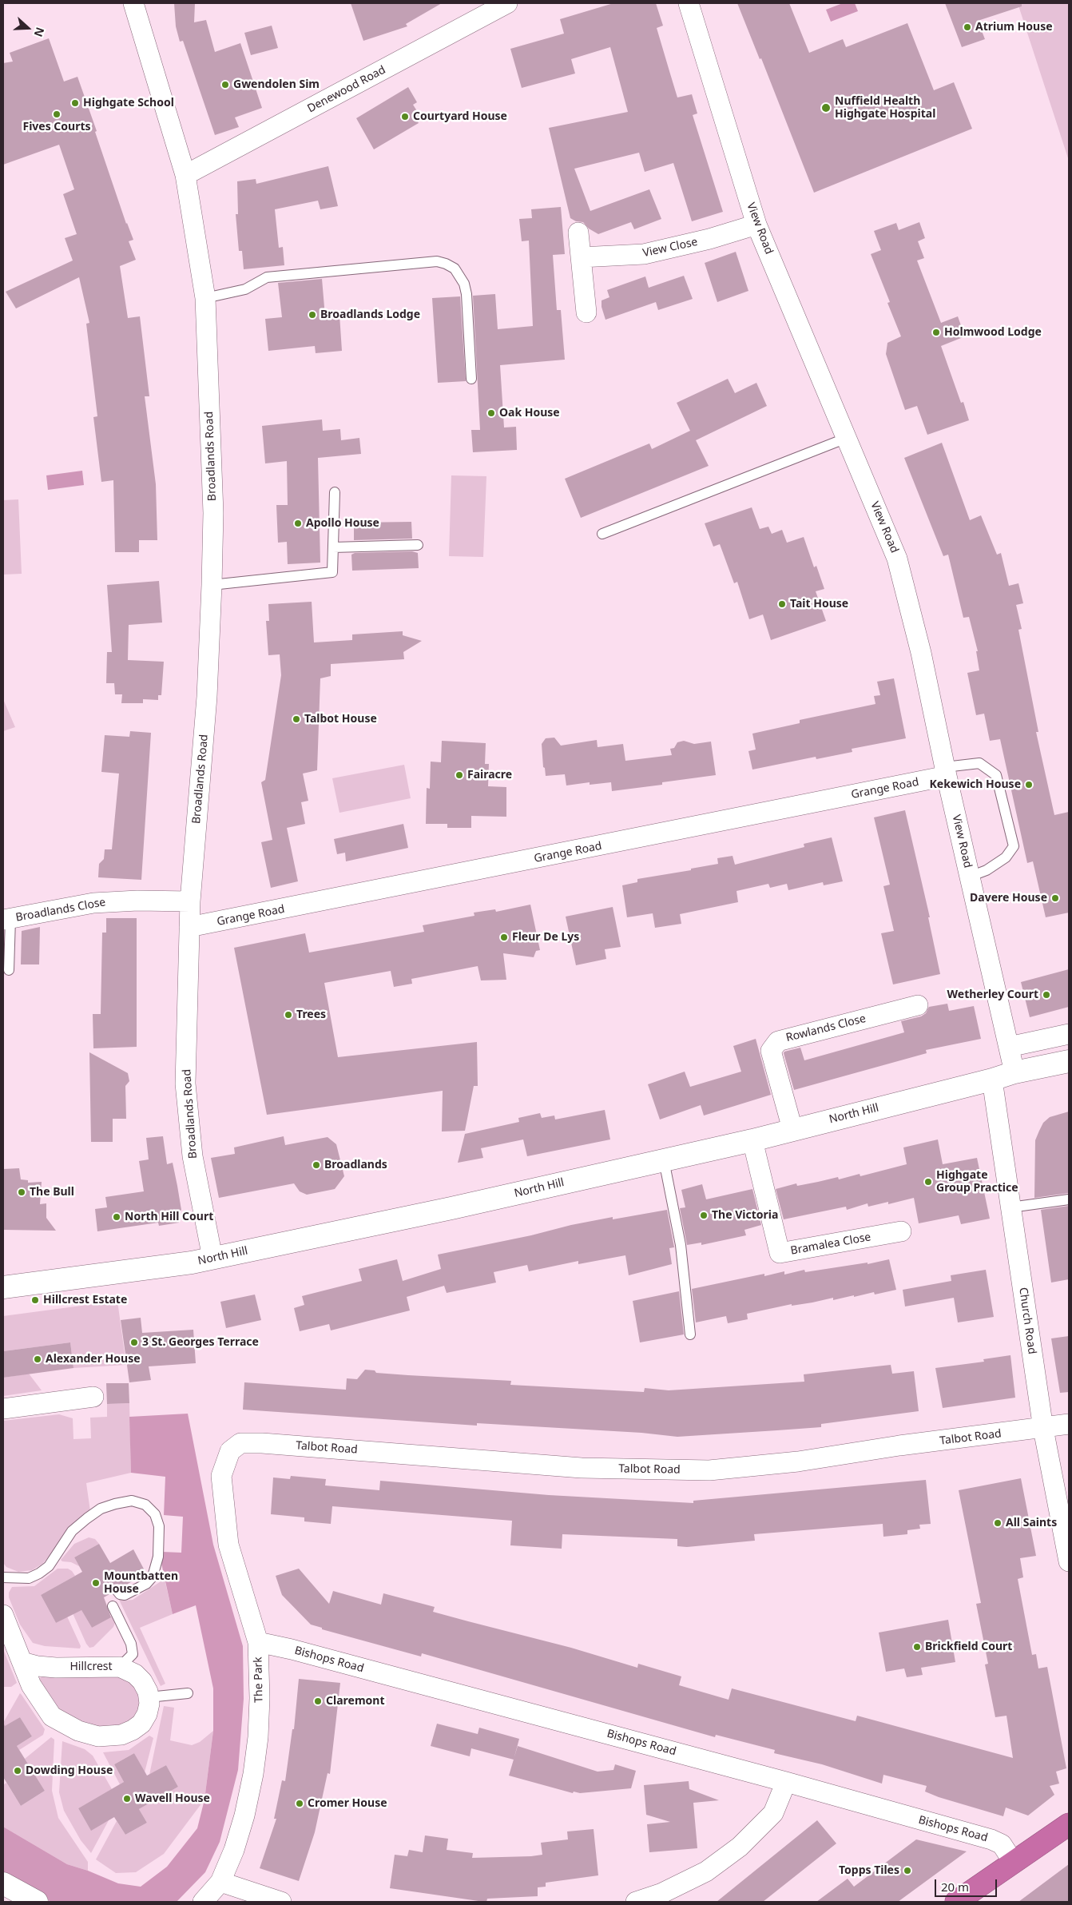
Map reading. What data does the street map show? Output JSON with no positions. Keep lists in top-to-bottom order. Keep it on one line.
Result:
{"streets":{"main road":["North Hill"],"street":["Denewood Road","View Road","View Close","Broadlands Road","Grange Road","Broadlands Close","Rowlands Close","Bramalea Close","Church Road","Talbot Road","Bishops Road","Hillcrest","The Park"]},"crossings":[["Denewood Road","Broadlands Road"],["View Road","View Close"],["View Road","Grange Road"],["View Road","North Hill"],["Broadlands Road","Grange Road"],["Broadlands Road","Broadlands Close"],["Broadlands Road","North Hill"],["Rowlands Close","North Hill"],["North Hill","Bramalea Close"],["North Hill","Church Road"],["Church Road","Talbot Road"],["Talbot Road","The Park"],["Bishops Road","The Park"]],"places":["Atrium House","Gwendolen Sim","Highgate School","Nuffield Health Highgate Hospital","Fives Courts","Courtyard House","Broadlands Lodge","Holmwood Lodge","Oak House","Apollo House","Tait House","Talbot House","Fairacre","Kekewich House","Davere House","Fleur De Lys","Wetherley Court","Trees","Broadlands","Highgate Group Practice","The Bull","The Victoria","North Hill Court","Hillcrest Estate","3 St. Georges Terrace","Alexander House","All Saints","Mountbatten House","Brickfield Court","Claremont","Dowding House","Wavell House","Cromer House","Topps Tiles"],"scale_bar":"20 m","north":"right"}
